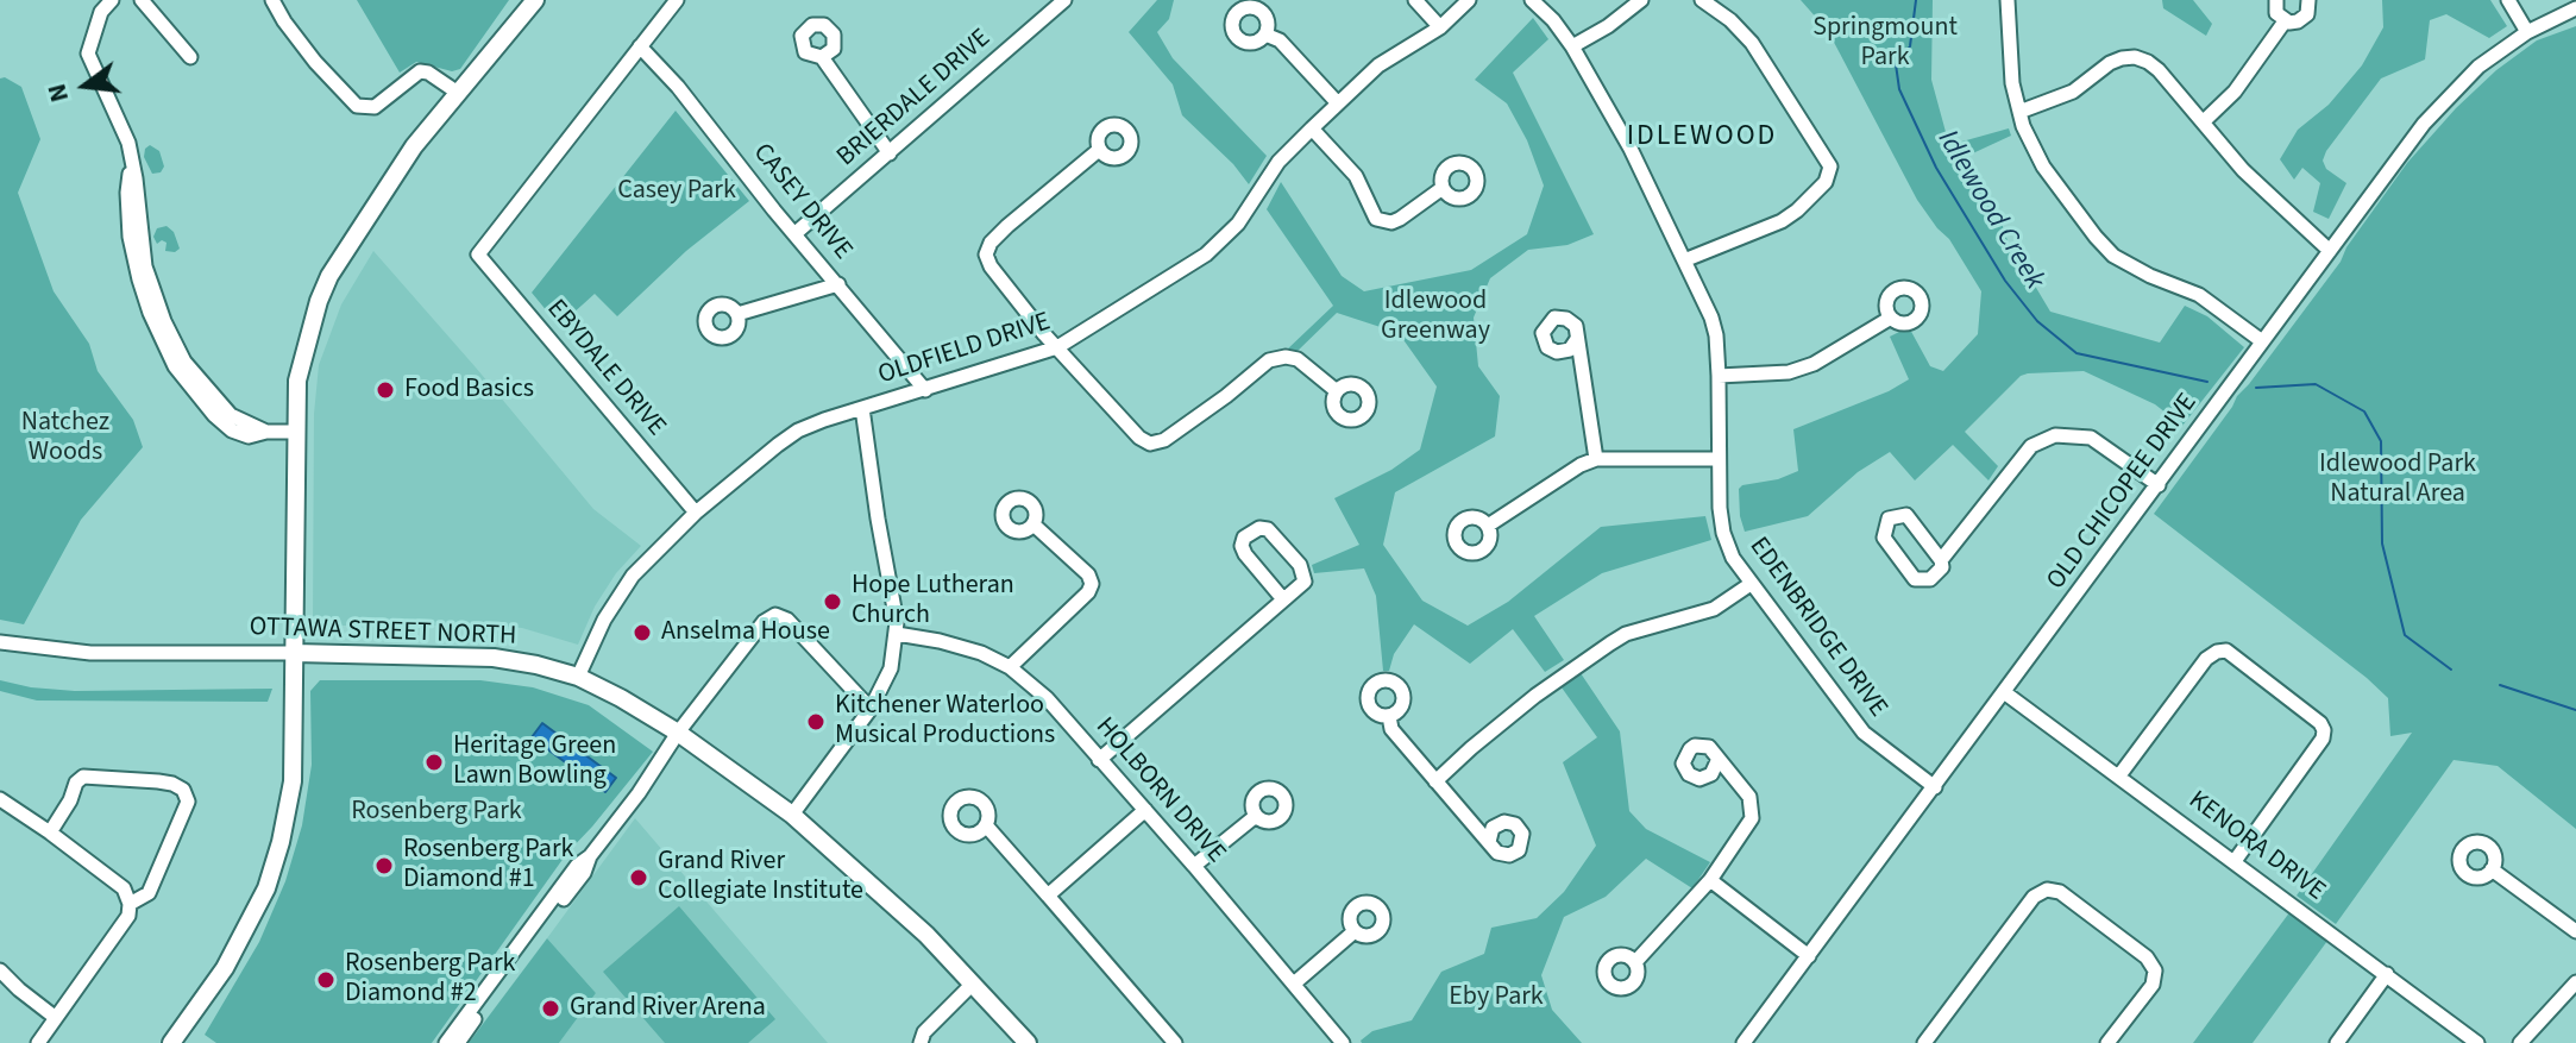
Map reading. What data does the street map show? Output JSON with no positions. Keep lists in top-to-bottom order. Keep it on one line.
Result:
{"streets":{"main road":["OTTAWA STREET NORTH"],"street":["BRIERDALE DRIVE","CASEY DRIVE","OLDFIELD DRIVE","EBYDALE DRIVE","OLD CHICOPEE DRIVE","EDENBRIDGE DRIVE","HOLBORN DRIVE","KENORA DRIVE"]},"crossings":[["BRIERDALE DRIVE","CASEY DRIVE"],["CASEY DRIVE","OLDFIELD DRIVE"],["CASEY DRIVE","EBYDALE DRIVE"],["OLDFIELD DRIVE","EBYDALE DRIVE"],["OLDFIELD DRIVE","OTTAWA STREET NORTH"],["OLD CHICOPEE DRIVE","EDENBRIDGE DRIVE"],["OLD CHICOPEE DRIVE","KENORA DRIVE"]],"districts":["IDLEWOOD"],"water":["Idlewood Creek"],"parks":["Springmount Park","Casey Park","Idlewood Greenway","Natchez Woods","Idlewood Park Natural Area","Rosenberg Park","Eby Park"],"places":["Food Basics","Hope Lutheran Church","Anselma House","Kitchener Waterloo Musical Productions","Heritage Green Lawn Bowling","Rosenberg Park Diamond #1","Grand River Collegiate Institute","Rosenberg Park Diamond #2","Grand River Arena"],"north":"left"}
